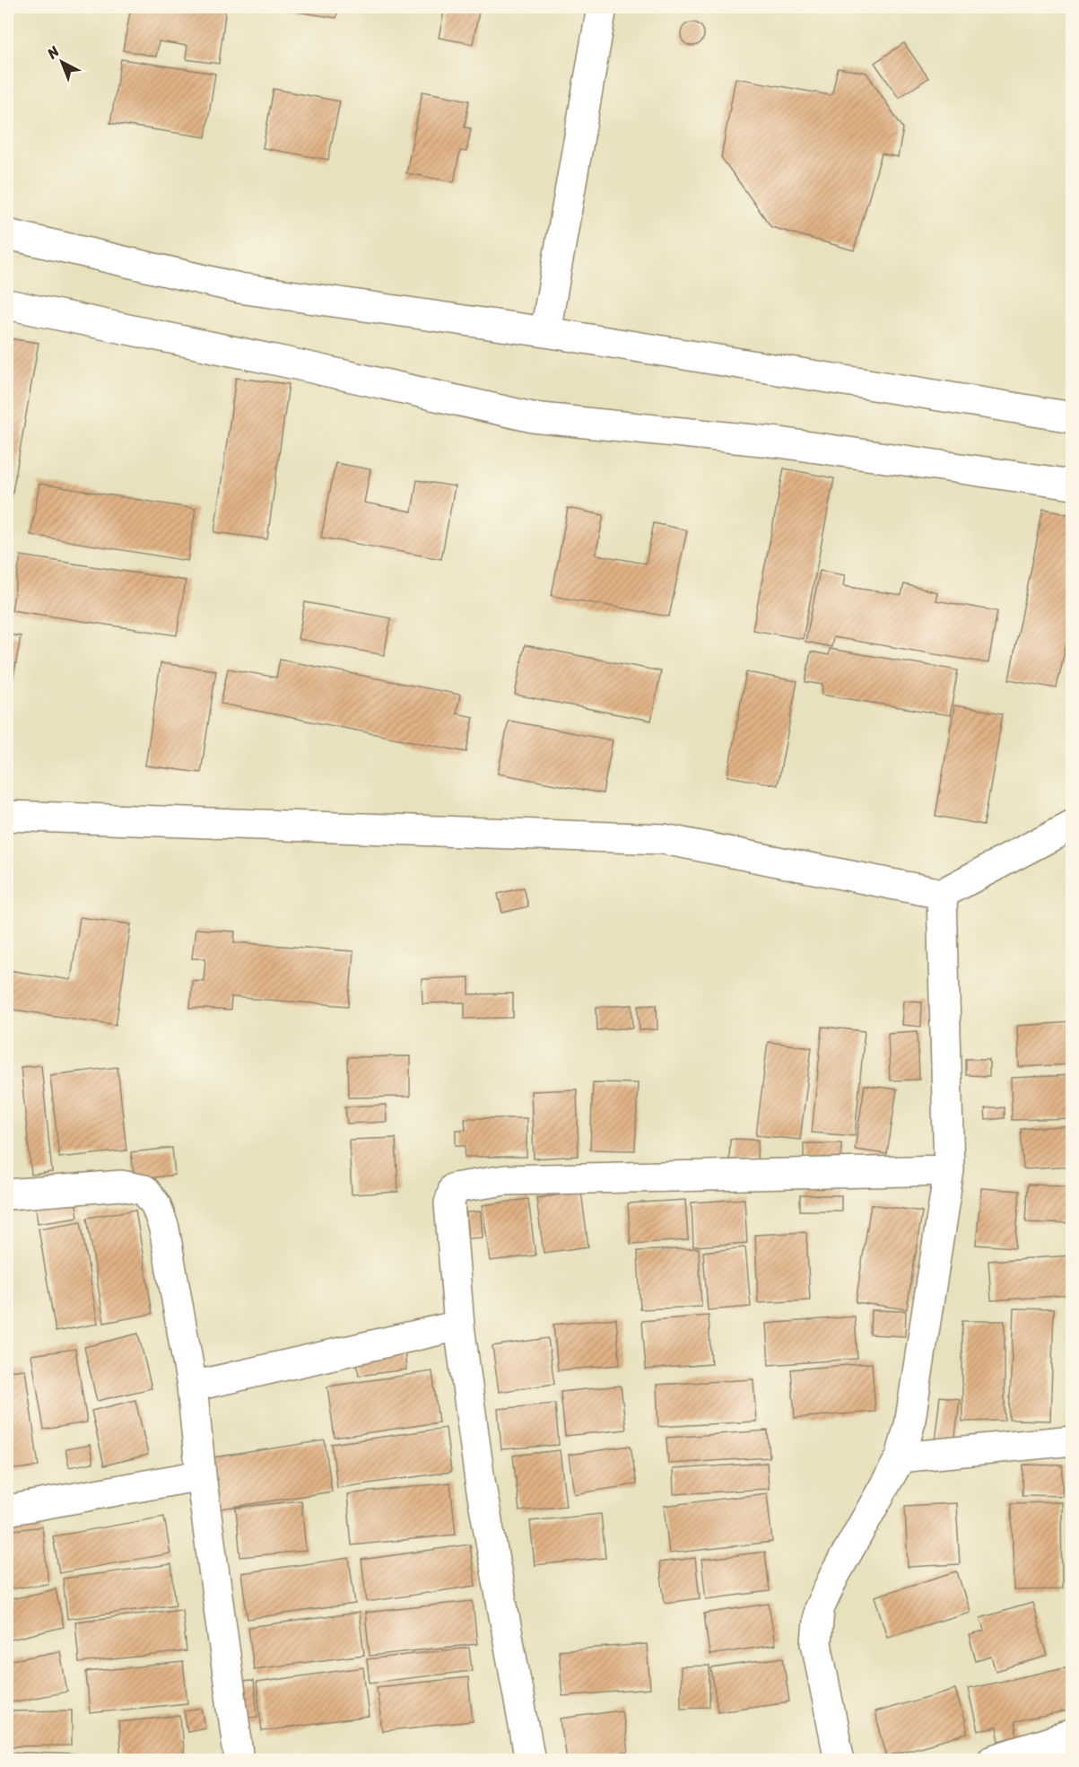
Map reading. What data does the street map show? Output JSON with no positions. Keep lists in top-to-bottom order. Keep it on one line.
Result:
{"north":"top left"}
